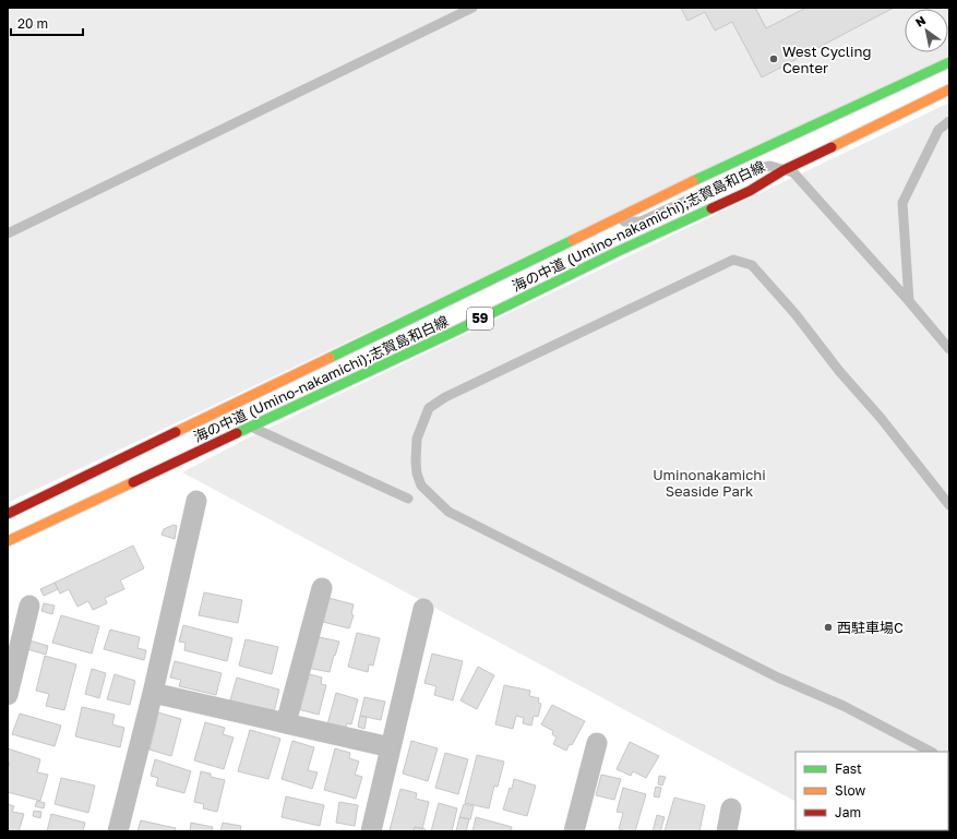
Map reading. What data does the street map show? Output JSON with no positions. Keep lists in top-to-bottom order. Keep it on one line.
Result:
{"streets":{"main road":["海の中道 (Umino-nakamichi);志賀島和白線","59"]},"parks":["Uminonakamichi Seaside Park"],"places":["West Cycling Center","西駐車場C"],"legend":["Fast","Slow","Jam"],"scale_bar":"20 m","north":"top left"}
